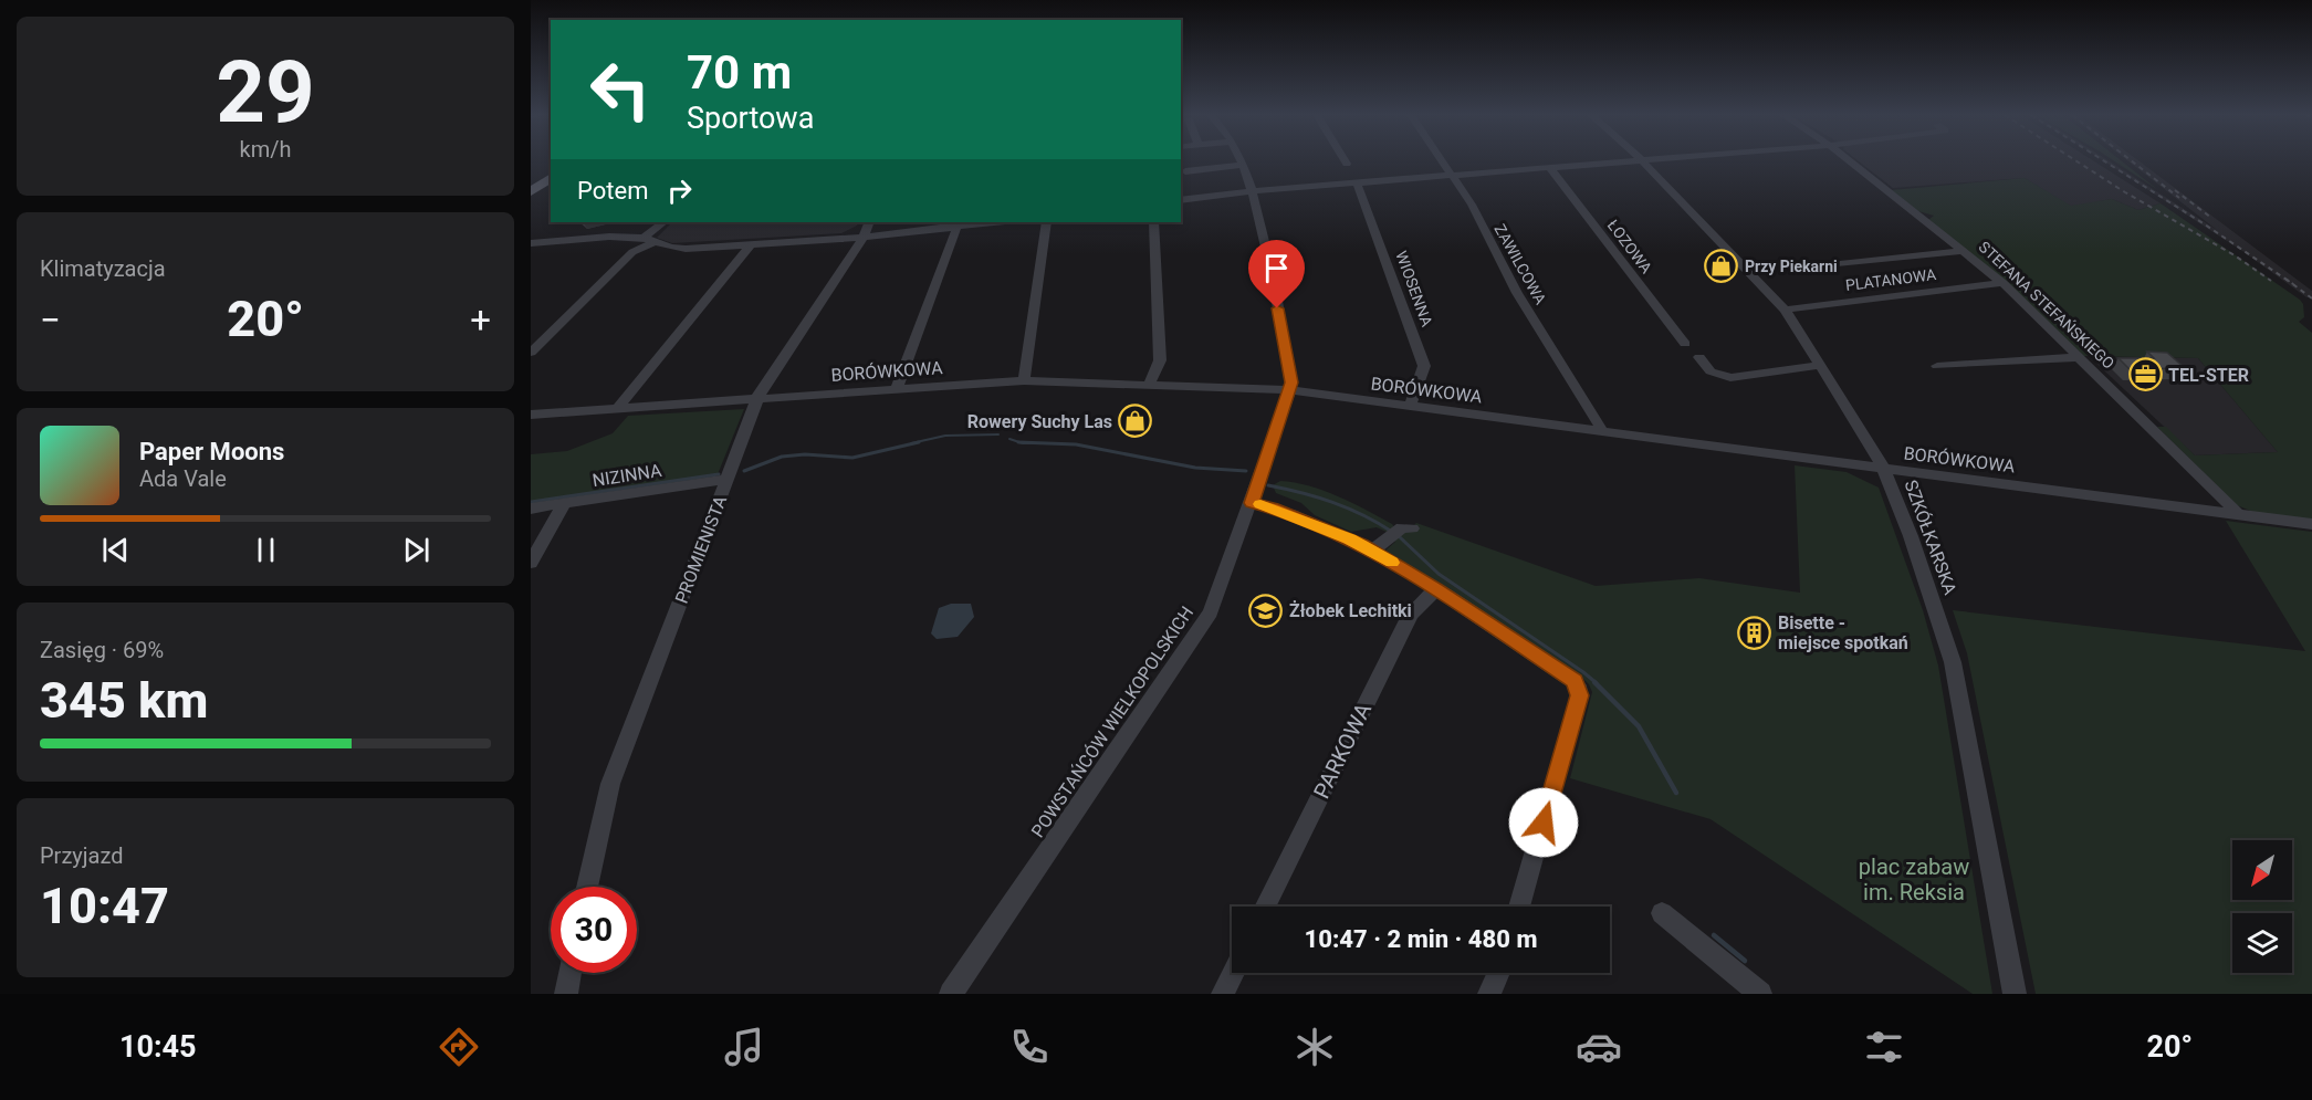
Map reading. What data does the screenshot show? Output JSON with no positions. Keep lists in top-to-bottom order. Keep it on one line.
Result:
{"streets":{"street":["ŁOZOWA","ZAWILCOWA","PLATANOWA","WIOSENNA","STEFANA STEFAŃSKIEGO","BORÓWKOWA","NIZINNA","SZKÓŁKARSKA","PROMIENISTA","POWSTAŃCÓW WIELKOPOLSKICH","PARKOWA"]},"crossings":[["ZAWILCOWA","BORÓWKOWA"],["PLATANOWA","STEFANA STEFAŃSKIEGO"],["PLATANOWA","SZKÓŁKARSKA"],["WIOSENNA","BORÓWKOWA"],["STEFANA STEFAŃSKIEGO","BORÓWKOWA"],["BORÓWKOWA","SZKÓŁKARSKA"],["BORÓWKOWA","PROMIENISTA"],["BORÓWKOWA","POWSTAŃCÓW WIELKOPOLSKICH"],["NIZINNA","PROMIENISTA"]],"parks":["plac zabaw im. Reksia"],"places":{"shop":["Przy Piekarni","Rowery Suchy Las"],"office":["TEL-STER"],"school or university":["Żłobek Lechitki"],"building":["Bisette - miejsce spotkań"]},"north":"bottom left","page":{"tile":[["29","km/h"],"Klimatyzacja",["Zasięg · 69%","345 km"],["Przyjazd","10:47"]],"turn":["70 m","Sportowa"],"then":"Potem","heat":["−","20°","+"],"song":["Paper Moons","Ada Vale"],"limit":"30","trip":"10:47 · 2 min · 480 m","tabs":["10:45","20°"]}}
